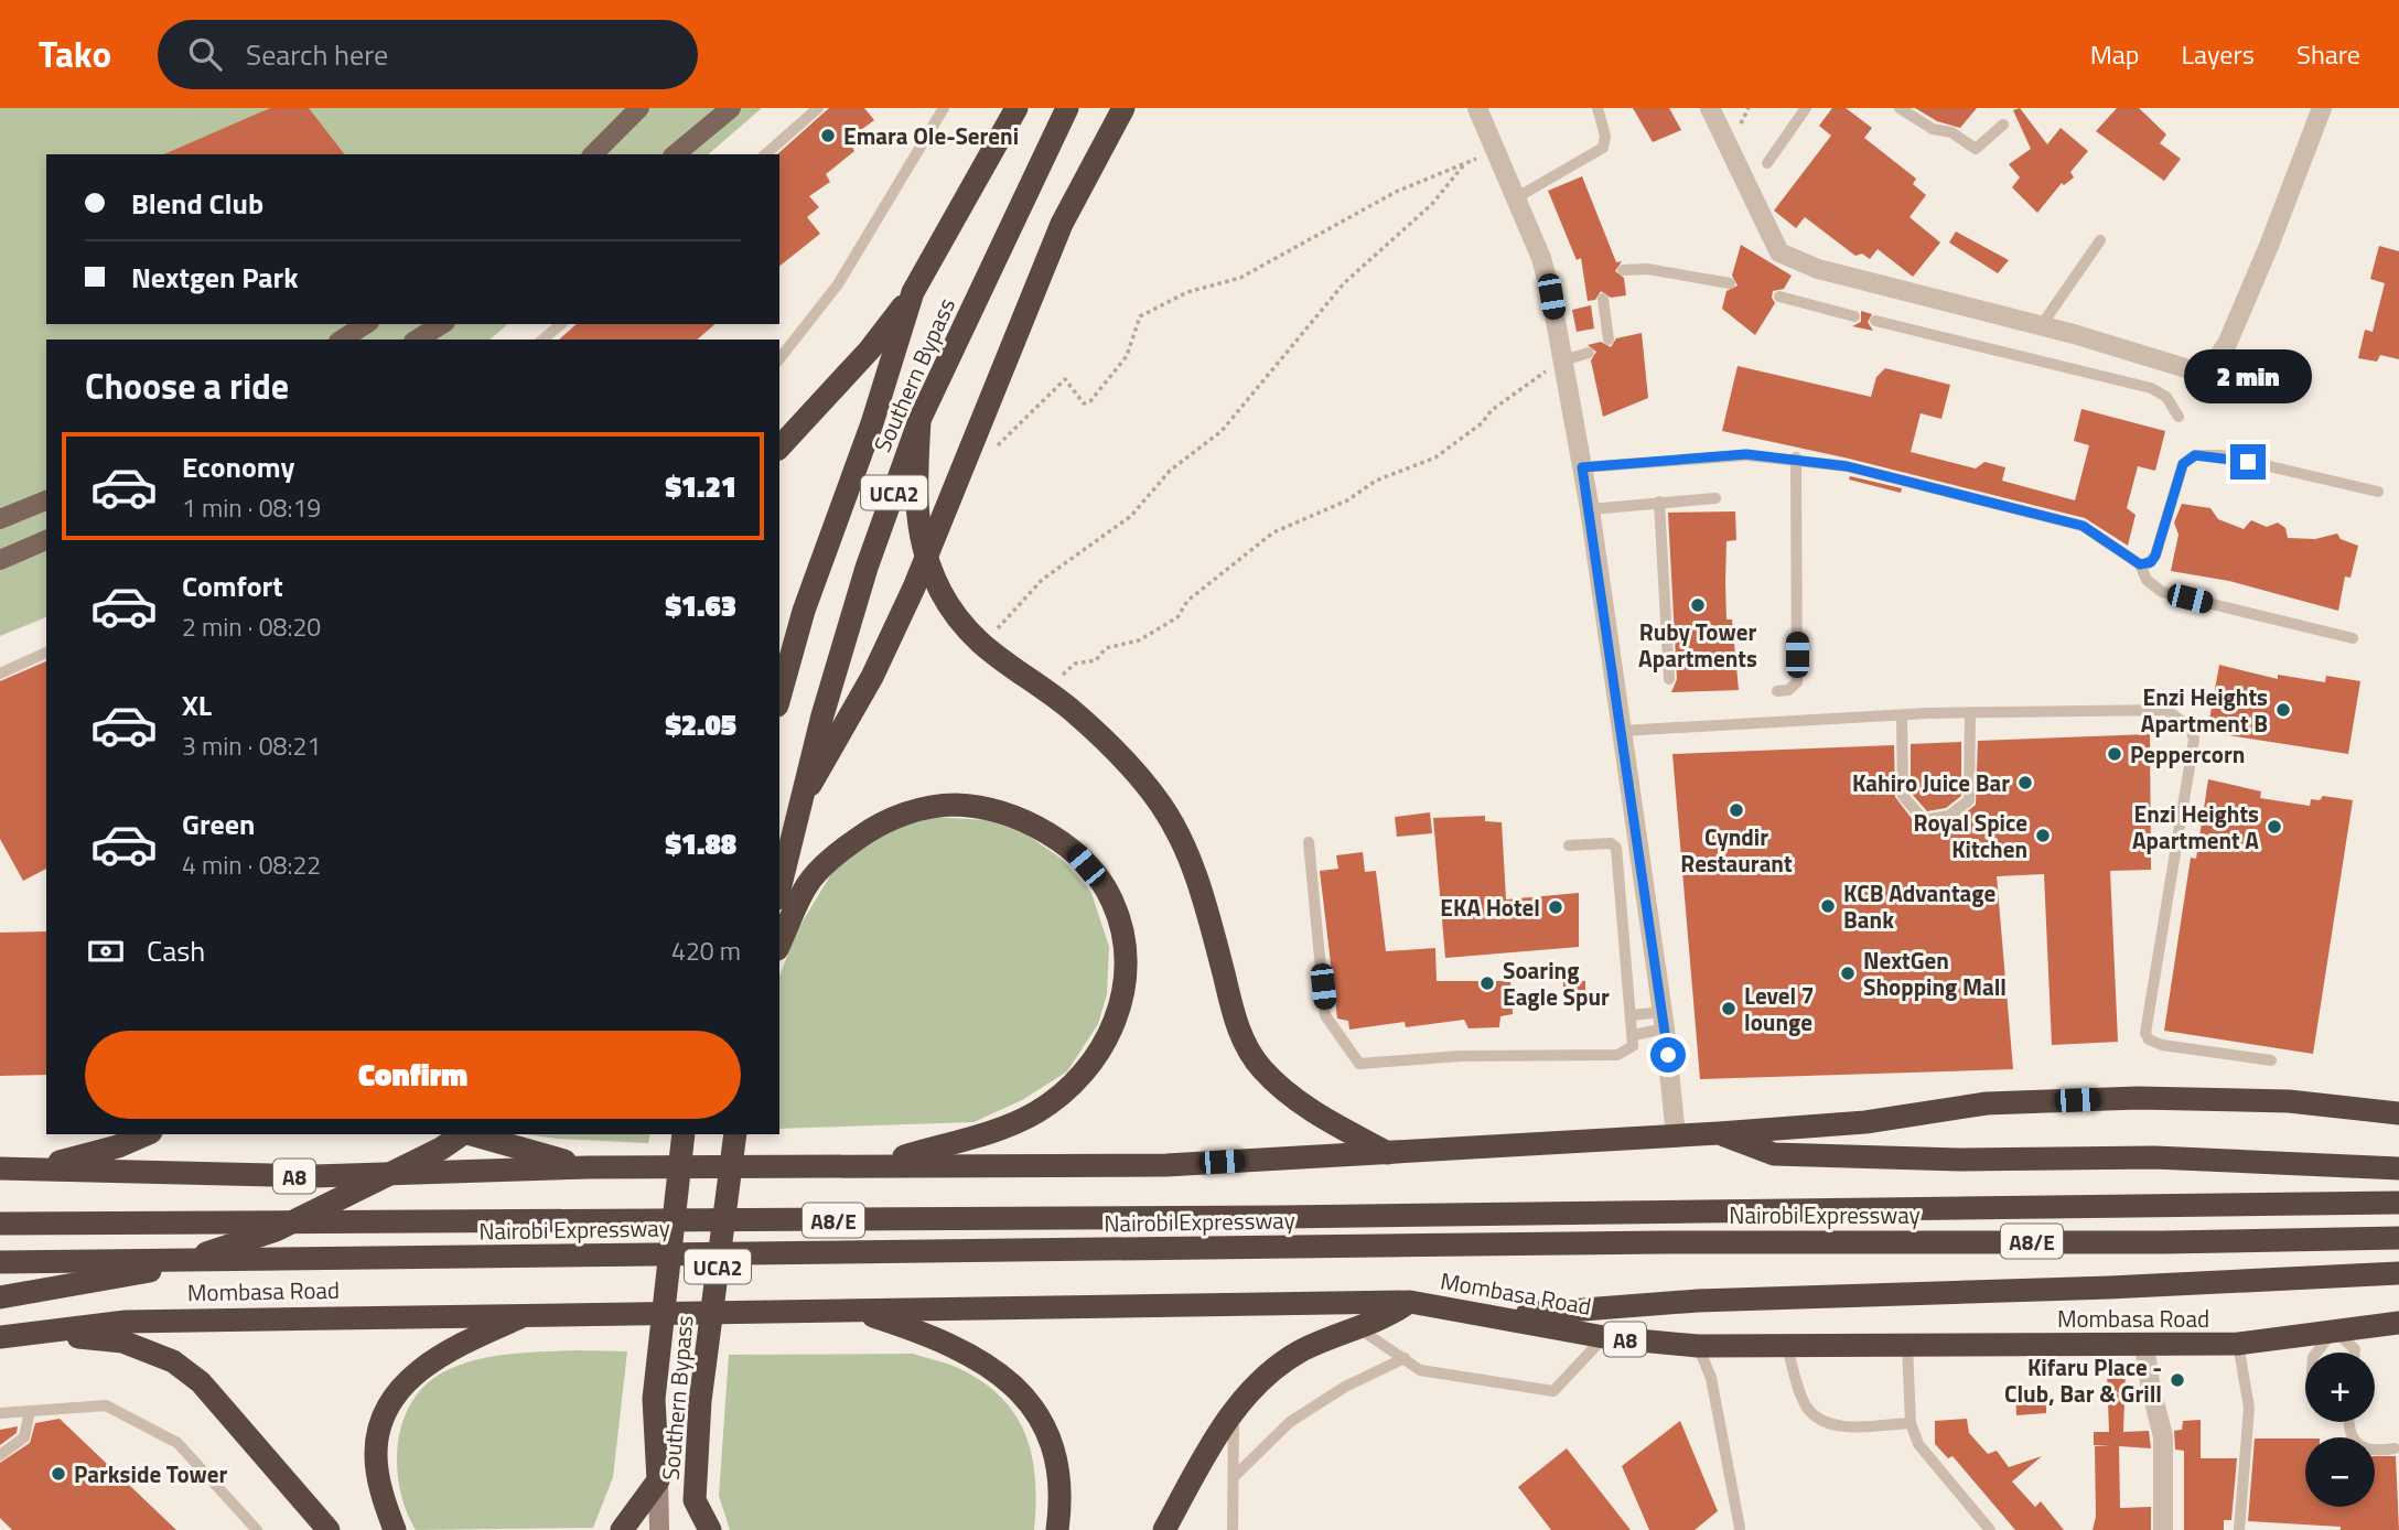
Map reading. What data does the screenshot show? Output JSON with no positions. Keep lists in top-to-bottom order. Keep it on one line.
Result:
{"streets":{"highway":["Southern Bypass","UCA2","A8","Nairobi Expressway","A8/E","Mombasa Road"]},"crossings":[["A8","Mombasa Road"]],"places":["Emara Ole-Sereni","Ruby Tower Apartments","Enzi Heights Apartment B","Peppercorn","Kahiro Juice Bar","Cyndir Restaurant","Enzi Heights Apartment A","Royal Spice Kitchen","KCB Advantage Bank","EKA Hotel","NextGen Shopping Mall","Soaring Eagle Spur","Level 7 lounge","Kifaru Place - Club, Bar & Grill","Parkside Tower"],"page":{"header":"Tako","search":"Search here","nav":["Map","Layers","Share"],"banner":["Blend Club","Nextgen Park"],"heading":"Choose a ride","bubble":"2 min","list":[{"name":"Economy","note":"1 min · 08:19","value":"$1.21"},{"name":"Comfort","note":"2 min · 08:20","value":"$1.63"},{"name":"XL","note":"3 min · 08:21","value":"$2.05"},{"name":"Green","note":"4 min · 08:22","value":"$1.88"}],"pay":["Cash","420 m"],"buttons":"Confirm","map_buttons":["+","−"]}}
